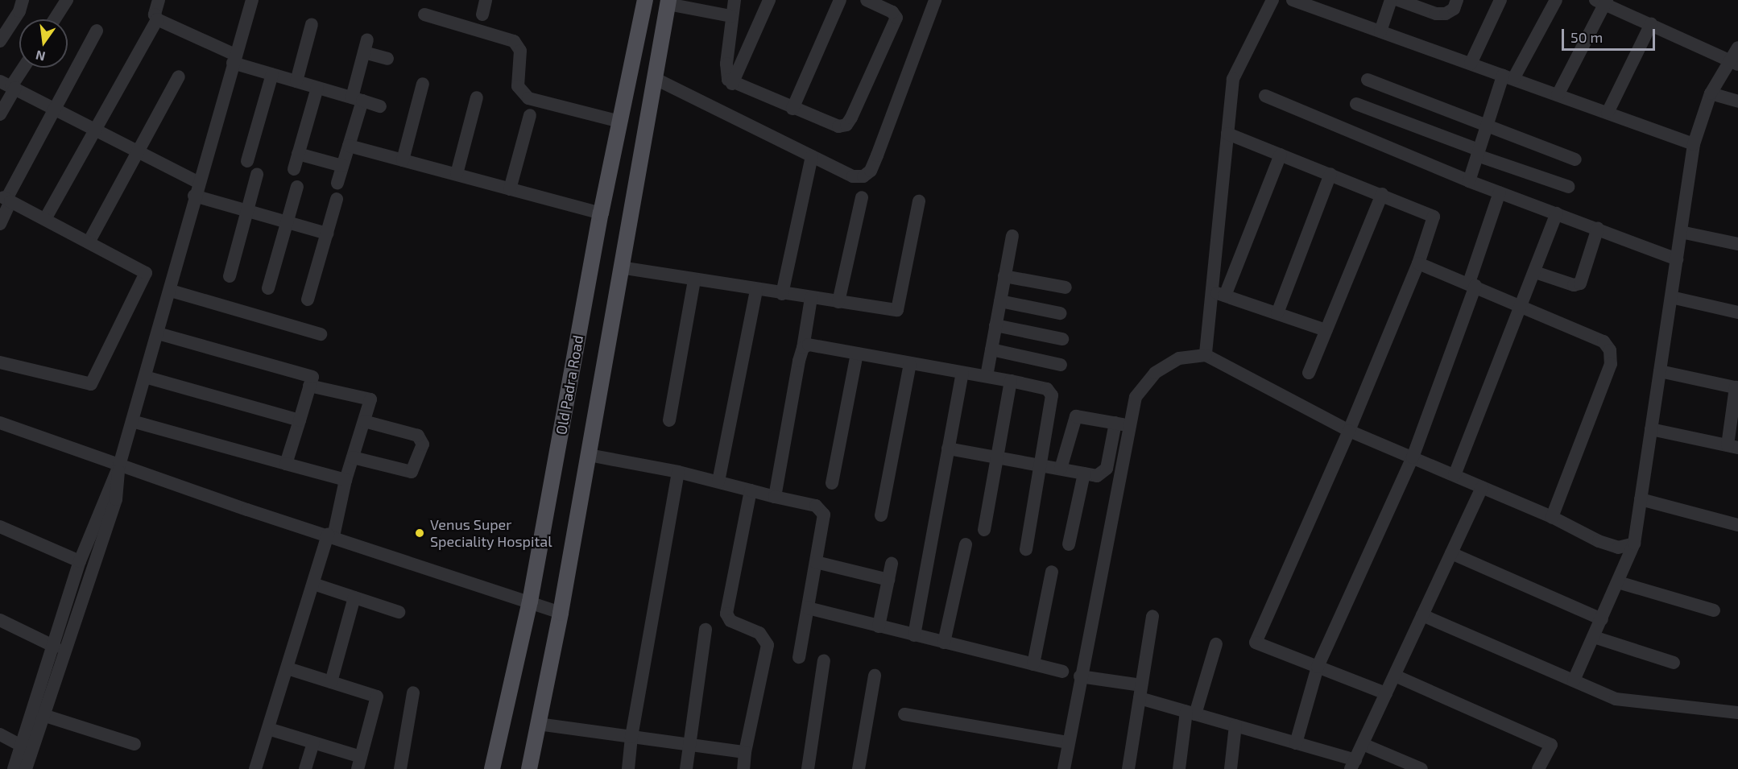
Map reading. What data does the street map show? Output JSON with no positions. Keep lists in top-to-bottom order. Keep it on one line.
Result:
{"streets":{"main road":["Old Padra Road"]},"places":["Venus Super Speciality Hospital"],"scale_bar":"50 m","north":"bottom"}
